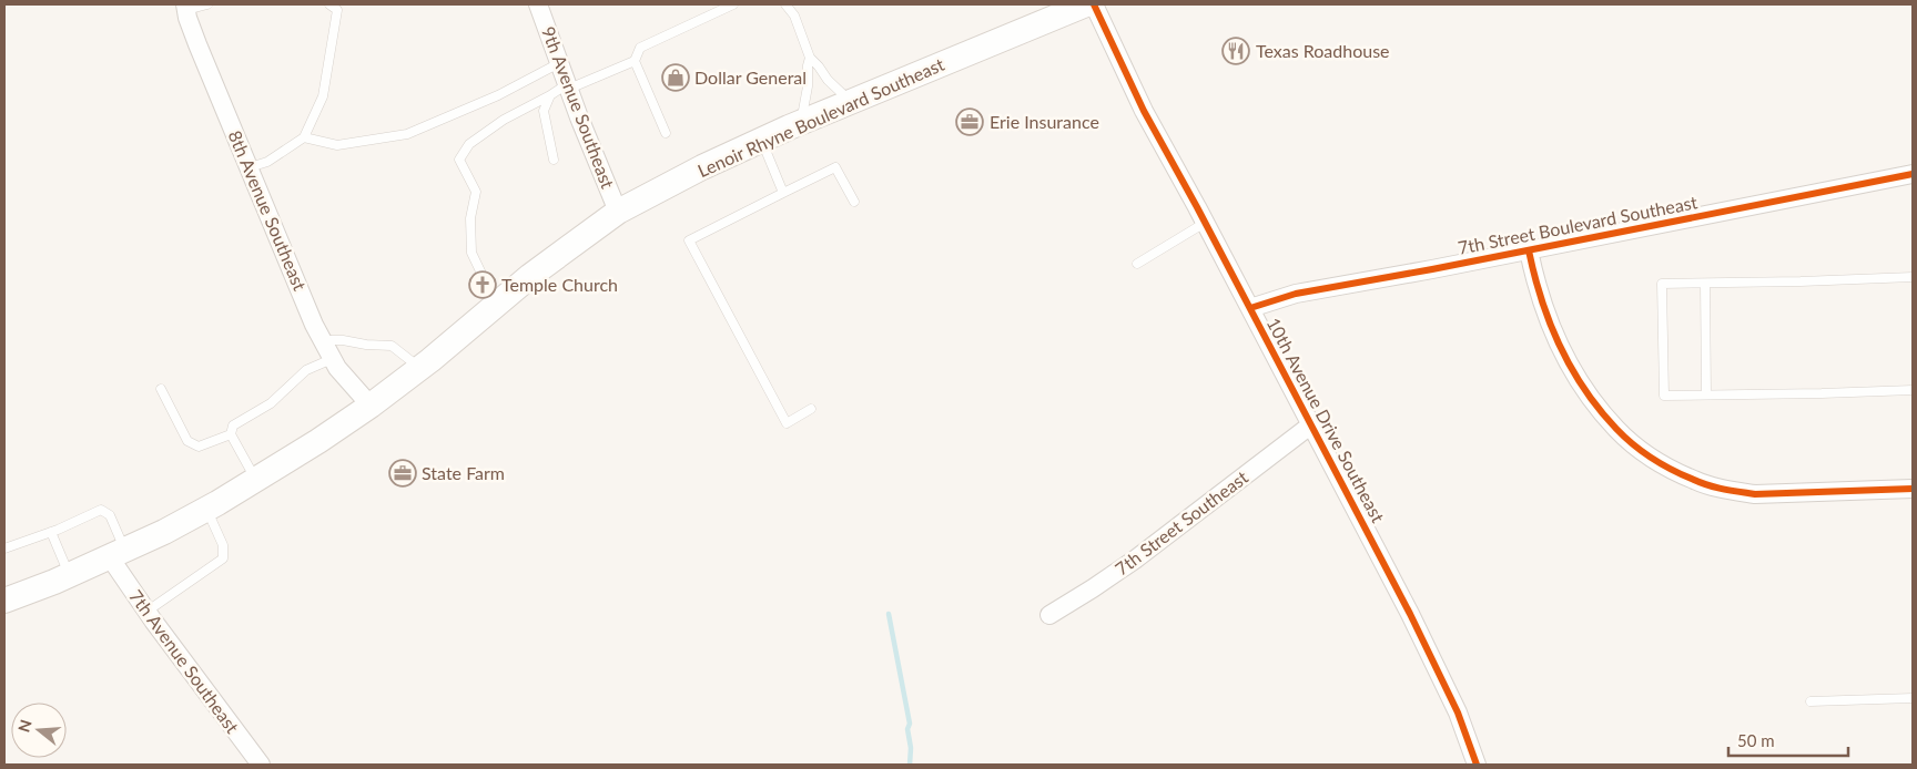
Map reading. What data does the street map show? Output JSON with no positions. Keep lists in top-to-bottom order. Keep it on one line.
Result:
{"streets":{"main road":["Lenoir Rhyne Boulevard Southeast"],"street":["9th Avenue Southeast","8th Avenue Southeast","7th Street Boulevard Southeast","10th Avenue Drive Southeast","7th Street Southeast","7th Avenue Southeast"]},"crossings":[["9th Avenue Southeast","Lenoir Rhyne Boulevard Southeast"],["Lenoir Rhyne Boulevard Southeast","8th Avenue Southeast"],["Lenoir Rhyne Boulevard Southeast","7th Avenue Southeast"],["7th Street Boulevard Southeast","10th Avenue Drive Southeast"],["10th Avenue Drive Southeast","7th Street Southeast"]],"places":{"restaurant":["Texas Roadhouse"],"shop":["Dollar General"],"office":["Erie Insurance","State Farm"],"church":["Temple Church"]},"scale_bar":"50 m","north":"left"}
